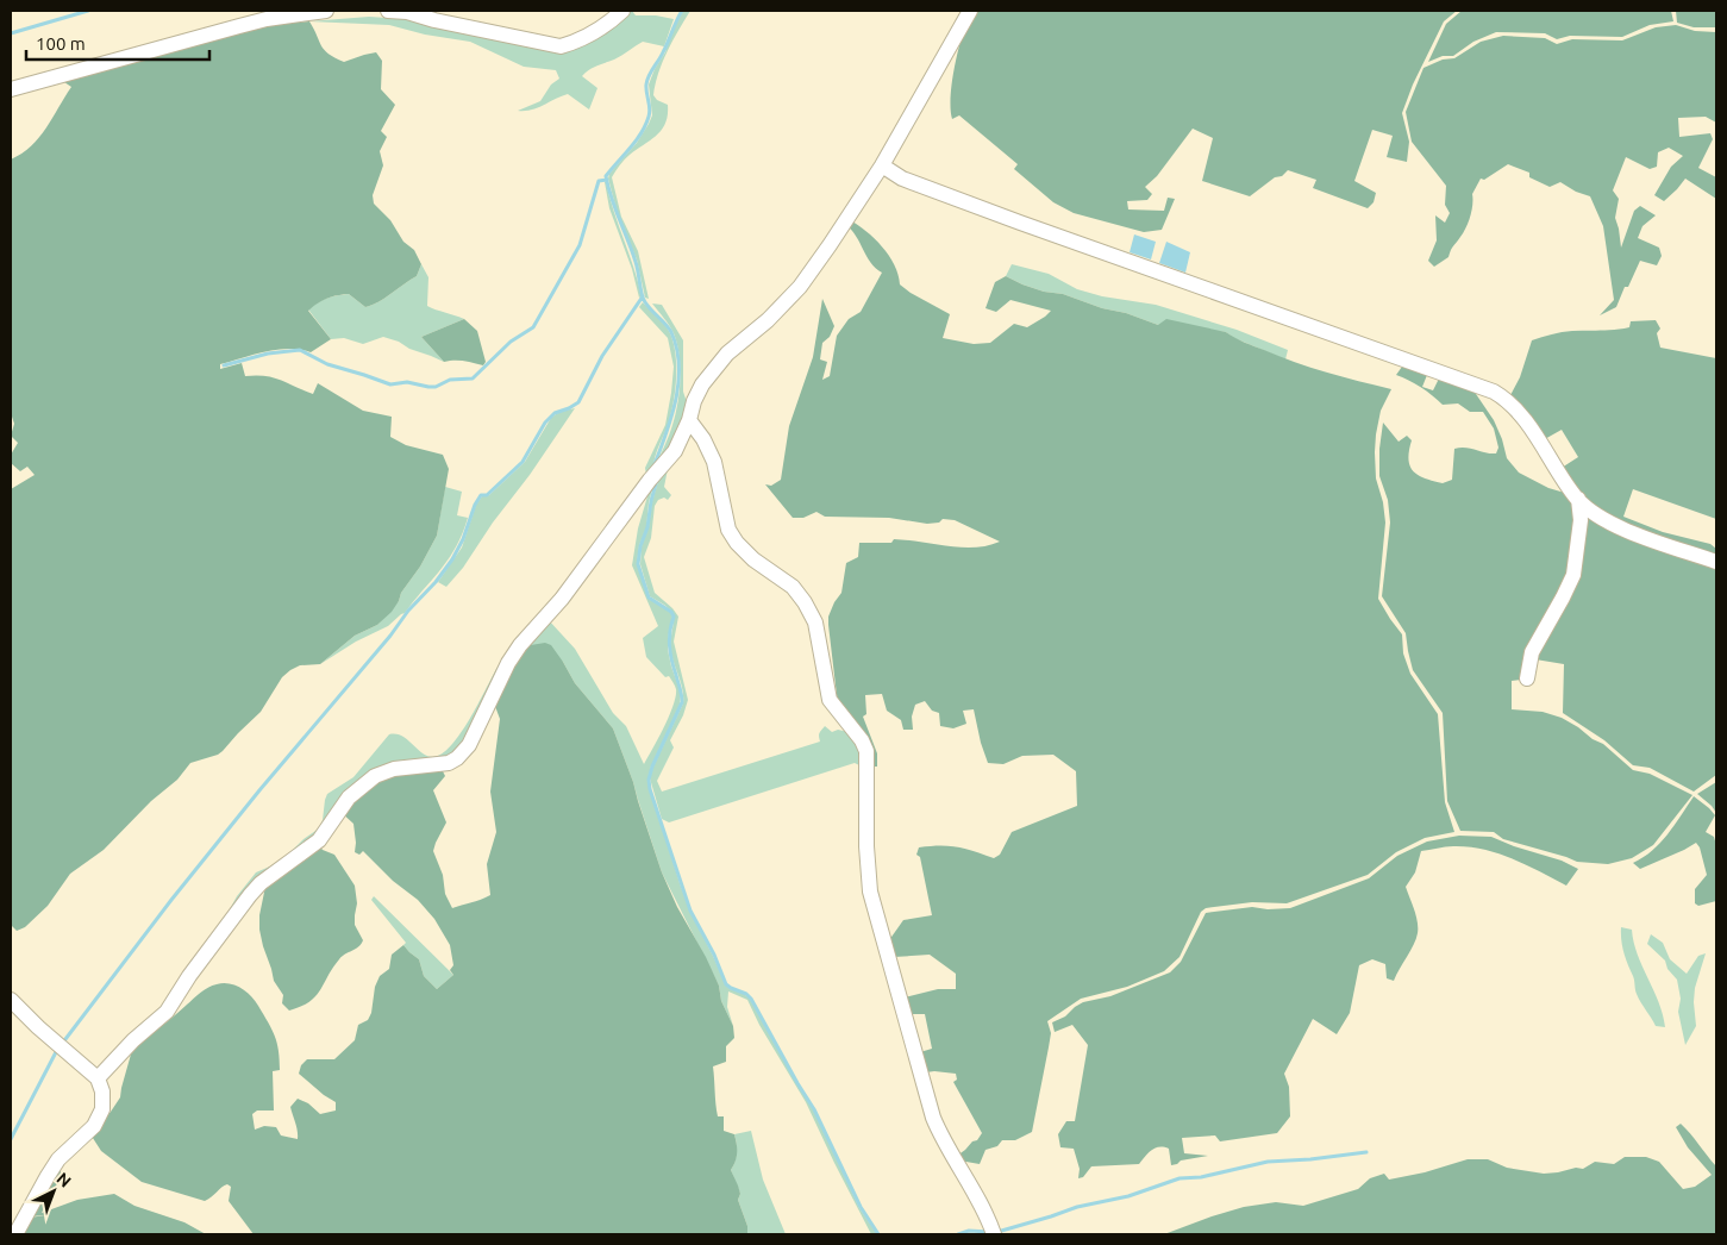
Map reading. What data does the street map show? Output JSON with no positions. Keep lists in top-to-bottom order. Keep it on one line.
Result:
{"scale_bar":"100 m","north":"top right"}
